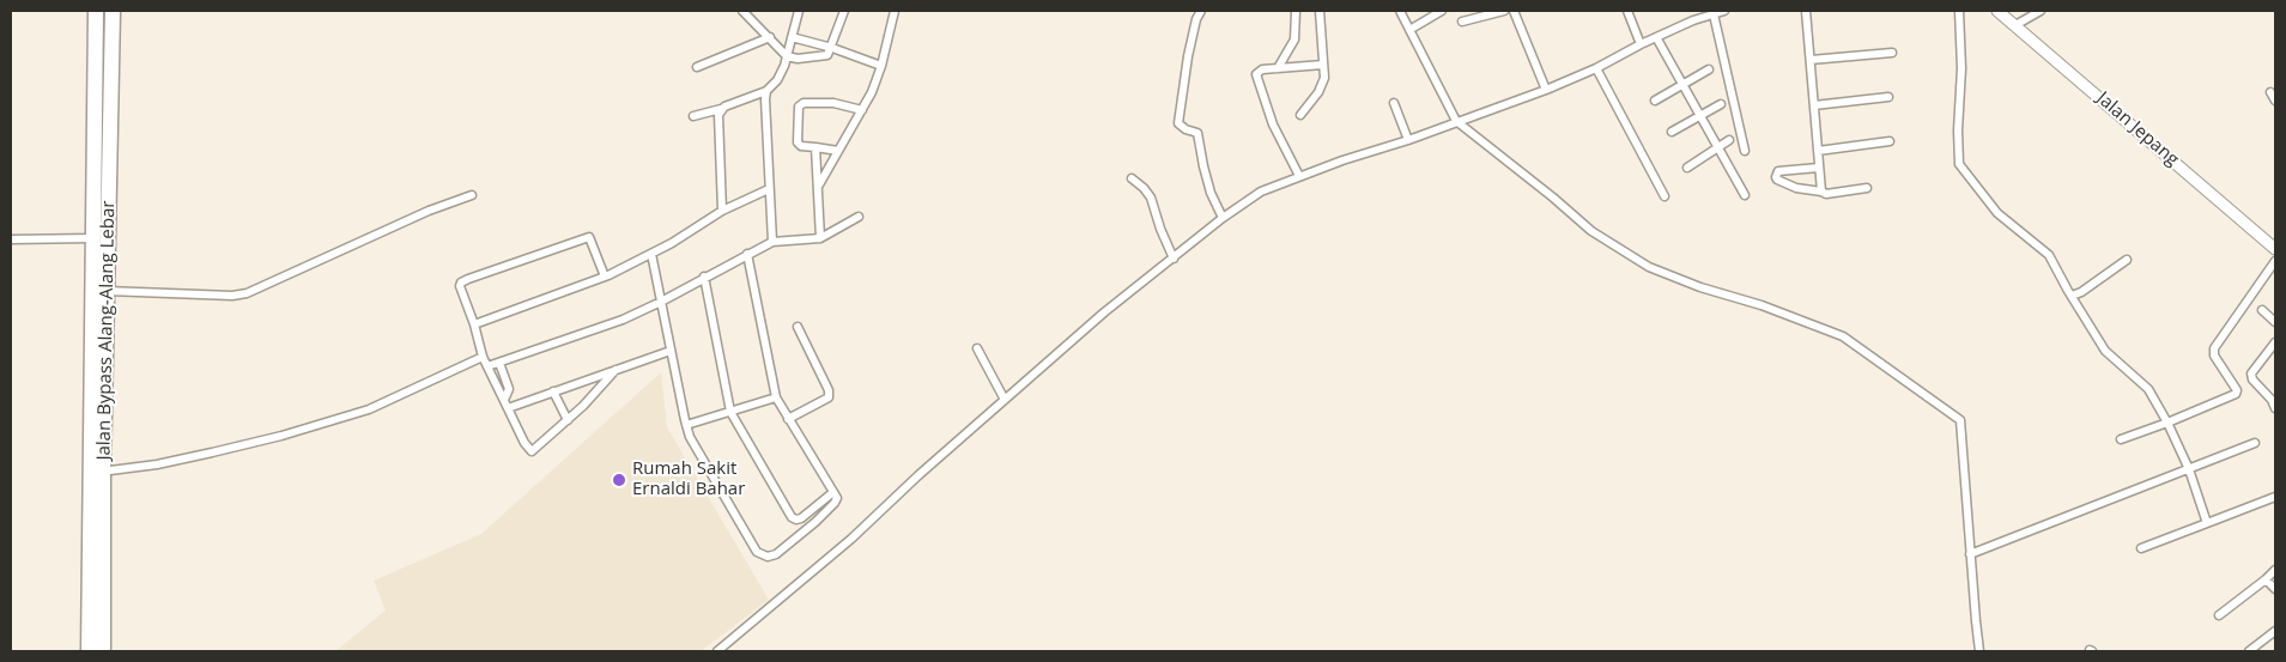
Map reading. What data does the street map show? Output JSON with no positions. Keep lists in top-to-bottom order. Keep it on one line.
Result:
{"streets":{"highway":["Jalan Bypass Alang-Alang Lebar"],"street":["Jalan Jepang"]},"places":["Rumah Sakit Ernaldi Bahar"]}
